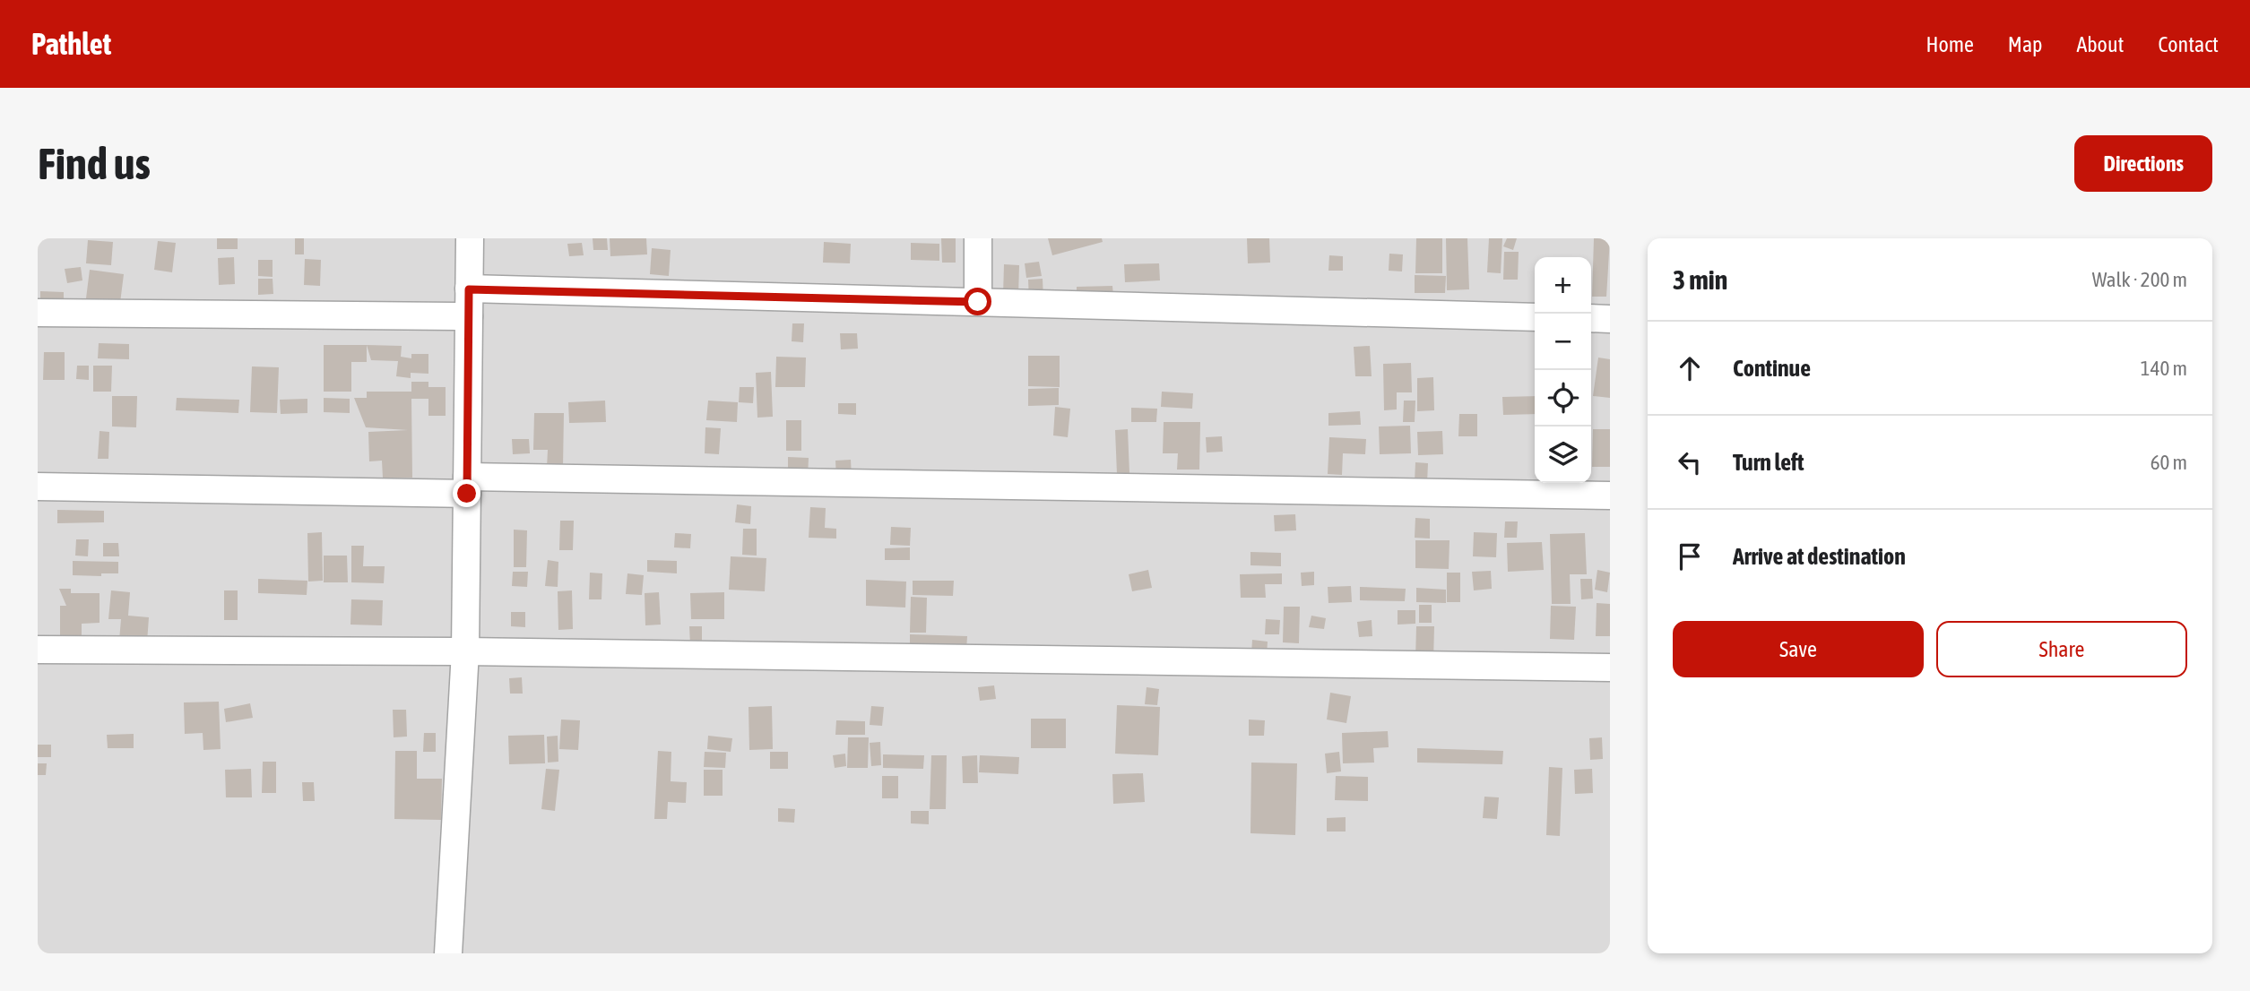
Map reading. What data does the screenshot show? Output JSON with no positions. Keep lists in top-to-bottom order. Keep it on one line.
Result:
{"page":{"header":"Pathlet","nav":["Home","Map","About","Contact"],"buttons":["Directions",["Save","Share"]],"title":"Find us","heading":["3 min","Walk · 200 m"],"map_buttons":["+","−"],"list":[["Continue","140 m"],["Turn left","60 m"],"Arrive at destination"]}}
